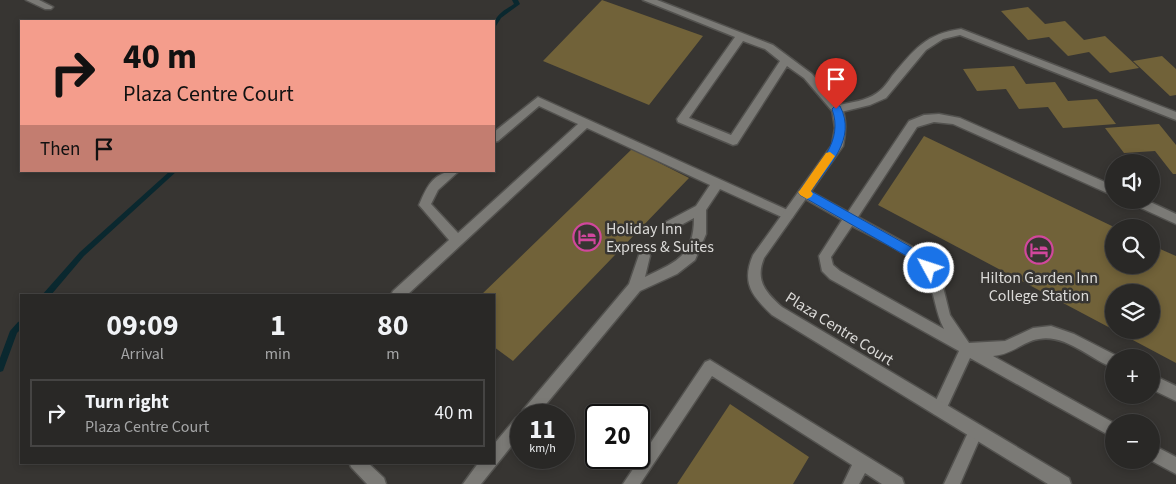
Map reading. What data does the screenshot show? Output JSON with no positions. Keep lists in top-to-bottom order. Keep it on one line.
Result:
{"streets":{"street":["Plaza Centre Court"]},"places":{"hotel":["Holiday Inn Express & Suites","Hilton Garden Inn College Station"]},"page":{"turn":["40 m","Plaza Centre Court"],"then":"Then","map_buttons":["+","−"],"eta":["09:09","Arrival","1","min","80","m"],"list":[{"name":"Turn right","note":"Plaza Centre Court","value":"40 m"}],"speed":"11 km/h","limit":"20"}}
